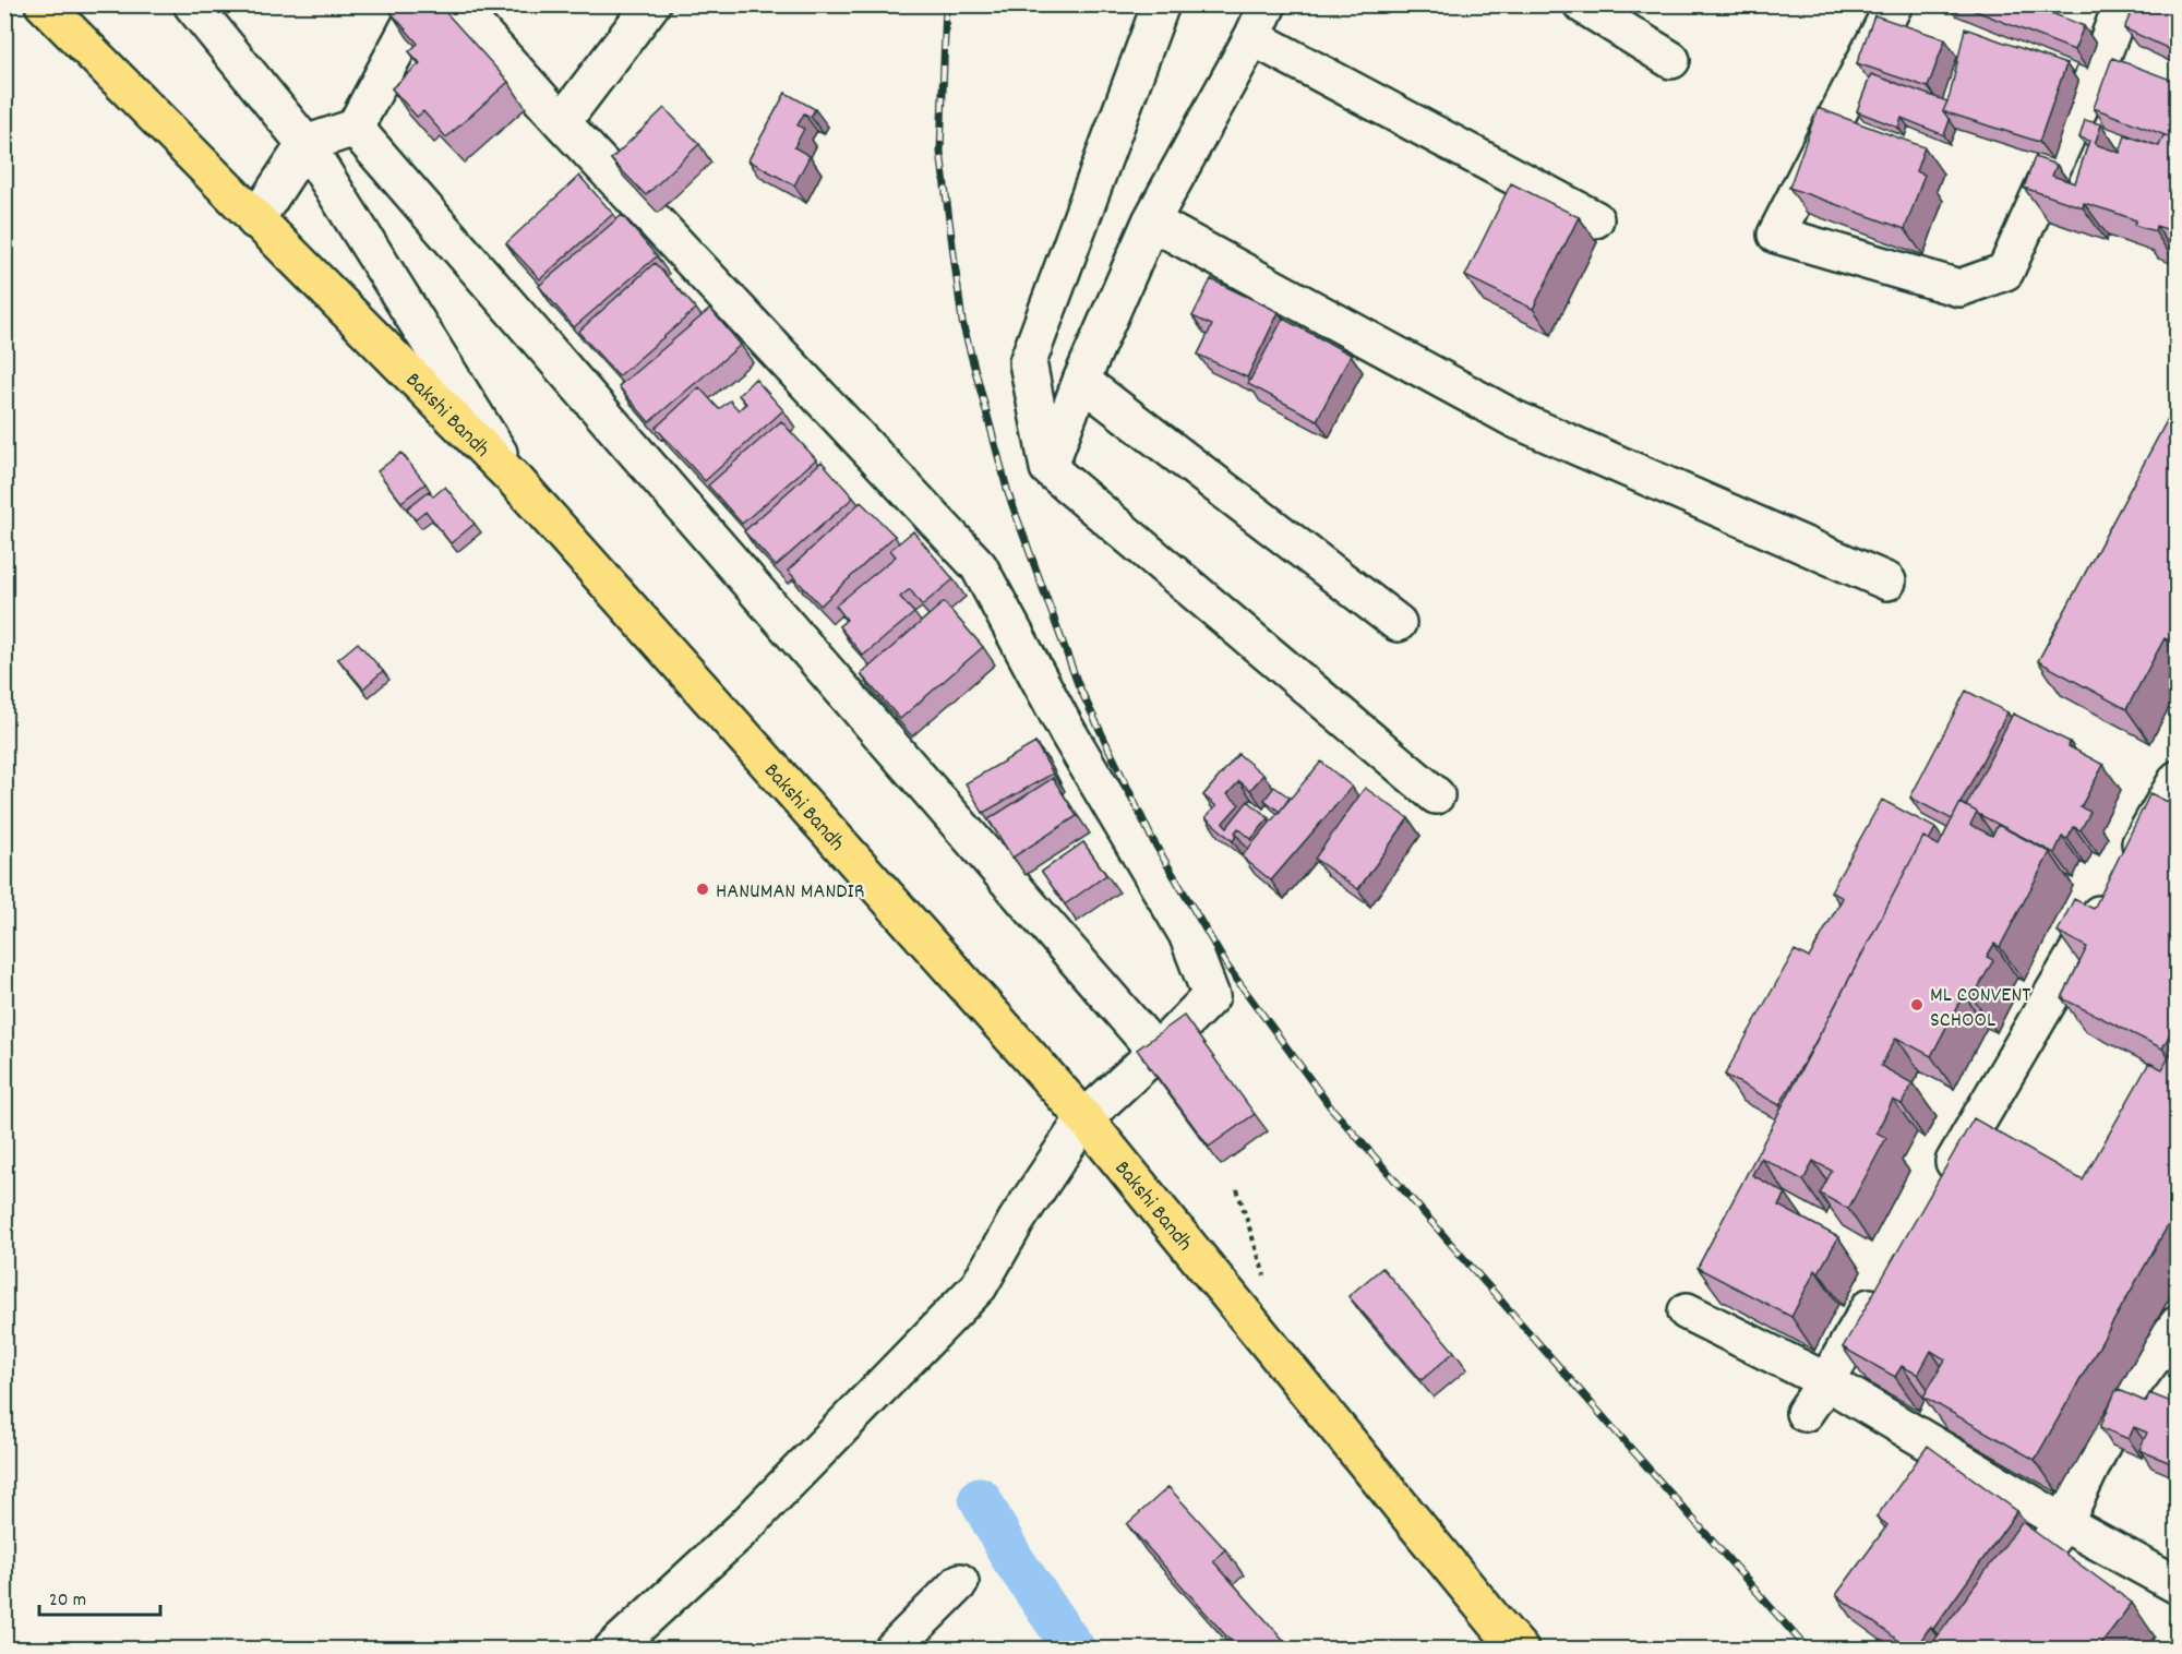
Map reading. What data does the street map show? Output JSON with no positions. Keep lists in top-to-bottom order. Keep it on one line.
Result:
{"streets":{"main road":["Bakshi Bandh"]},"places":["HANUMAN MANDIR","ML CONVENT SCHOOL"],"scale_bar":"20 m"}
